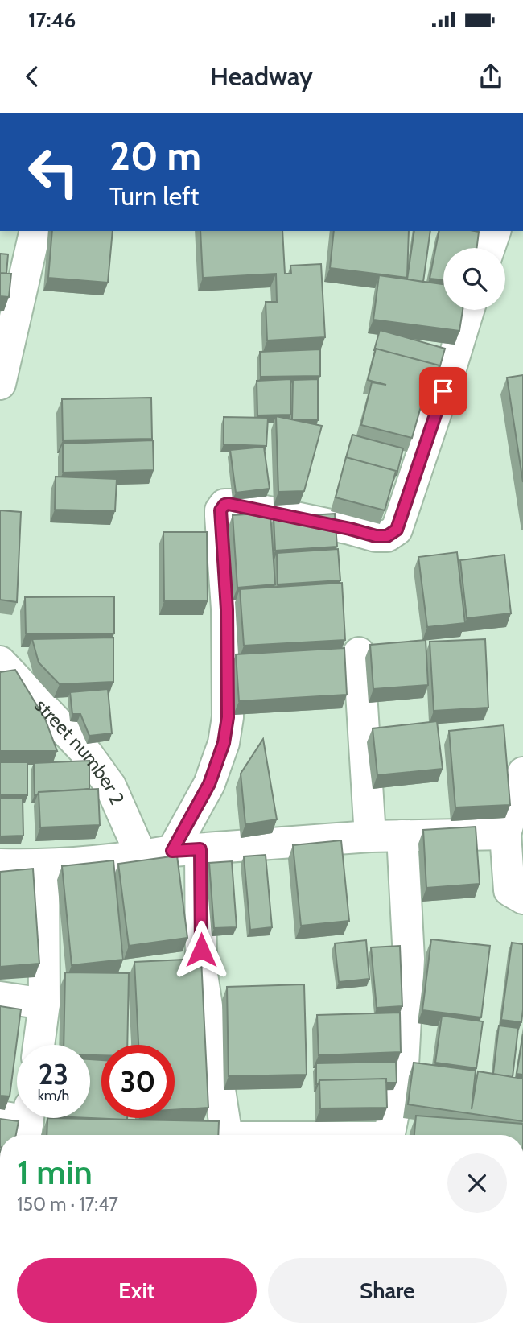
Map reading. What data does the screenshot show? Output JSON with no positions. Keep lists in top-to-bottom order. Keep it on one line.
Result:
{"streets":{"street":["street number 2"]},"page":{"status":"17:46","header":"Headway","turn":["20 m","Turn left"],"speed":"23 km/h","limit":"30","heading":["1 min","150 m · 17:47"],"buttons":["Exit","Share"]}}
